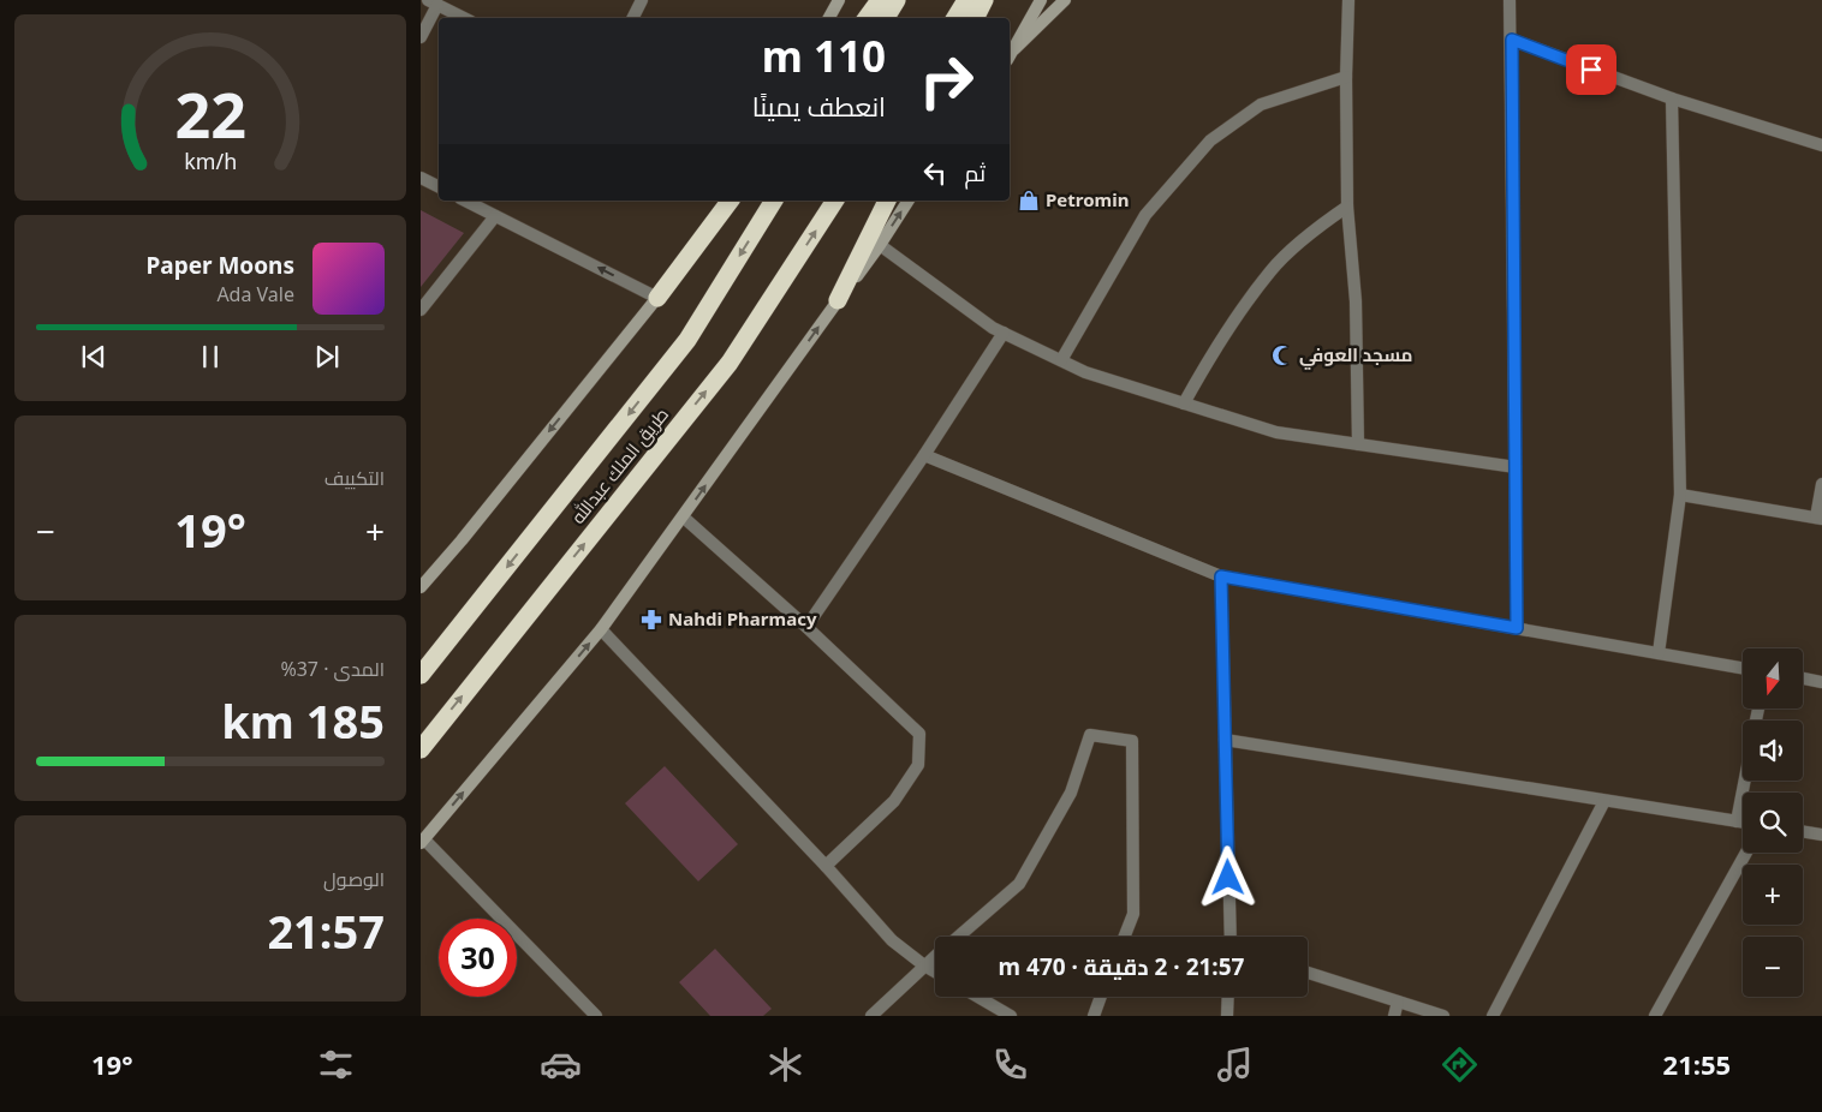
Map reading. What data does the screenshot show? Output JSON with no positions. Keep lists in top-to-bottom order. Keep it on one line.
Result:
{"streets":{"highway":["طريق الملك عبدالله"]},"places":{"shop":["Petromin"],"mosque":["مسجد العوفي"],"pharmacy":["Nahdi Pharmacy"]},"north":"bottom","page":{"turn":["110 m","انعطف يمينًا"],"then":"ثم","song":["Paper Moons","Ada Vale"],"tile":["التكييف",["المدى · 37%","185 km"],["الوصول","21:57"]],"heat":["−","19°","+"],"map_buttons":["+","−"],"limit":"30","trip":"21:57 · 2 دقيقة · 470 m","tabs":["21:55","19°"],"gauge":["22","km/h"]}}
